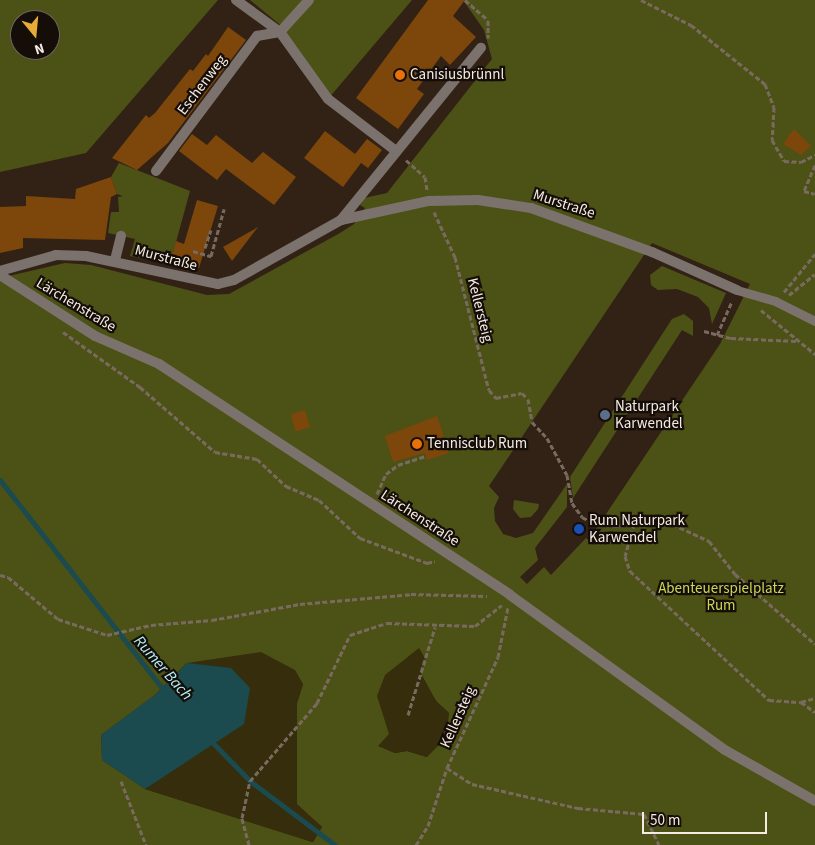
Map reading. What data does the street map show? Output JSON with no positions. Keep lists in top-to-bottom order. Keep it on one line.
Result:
{"streets":{"street":["Eschenweg","Murstraße","Lärchenstraße"],"path":["Kellersteig"]},"crossings":[["Murstraße","Lärchenstraße"],["Murstraße","Kellersteig"],["Lärchenstraße","Kellersteig"]],"water":["Rumer Bach"],"parks":["Abenteuerspielplatz Rum"],"places":["Canisiusbrünnl","Naturpark Karwendel","Tennisclub Rum","Rum Naturpark Karwendel"],"scale_bar":"50 m","north":"bottom"}
